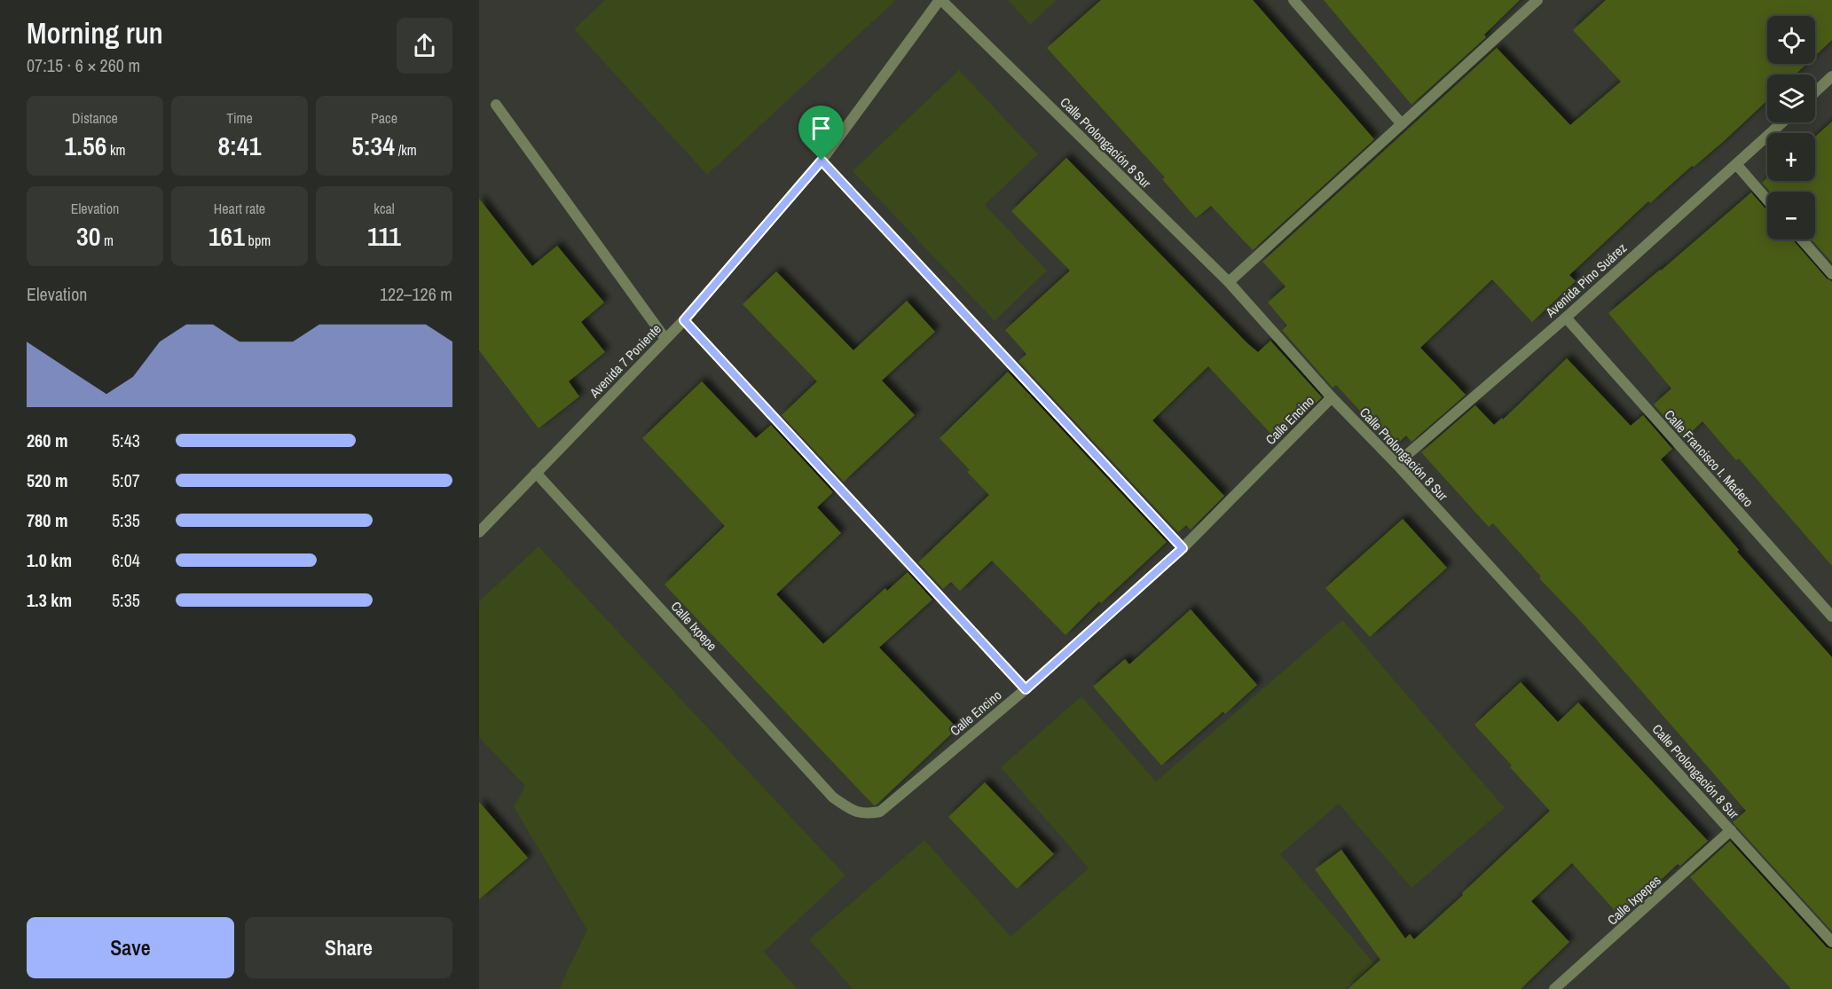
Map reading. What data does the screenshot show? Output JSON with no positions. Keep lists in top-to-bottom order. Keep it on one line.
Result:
{"streets":{"street":["Calle Prolongación 8 Sur","Avenida Pino Suárez","Avenida 7 Poniente","Calle Encino","Calle Francisco I. Madero","Calle Ixpepe","Calle Ixpepes"]},"crossings":[["Calle Prolongación 8 Sur","Avenida Pino Suárez"],["Calle Prolongación 8 Sur","Avenida 7 Poniente"],["Calle Prolongación 8 Sur","Calle Encino"],["Calle Prolongación 8 Sur","Calle Ixpepes"],["Avenida Pino Suárez","Calle Francisco I. Madero"],["Avenida 7 Poniente","Calle Ixpepe"],["Calle Encino","Calle Ixpepe"]],"page":{"heading":["Morning run","07:15 · 6 × 260 m"],"map_buttons":["+","−"],"stats":[["Distance","1.56 km"],["Time","8:41"],["Pace","5:34 /km"],["Elevation","30 m"],["Heart rate","161 bpm"],["kcal","111"]],"chart":["Elevation","122–126 m"],"list":[{"name":"260 m","note":"5:43"},{"name":"520 m","note":"5:07"},{"name":"780 m","note":"5:35"},{"name":"1.0 km","note":"6:04"},{"name":"1.3 km","note":"5:35"}],"buttons":["Save","Share"]}}
